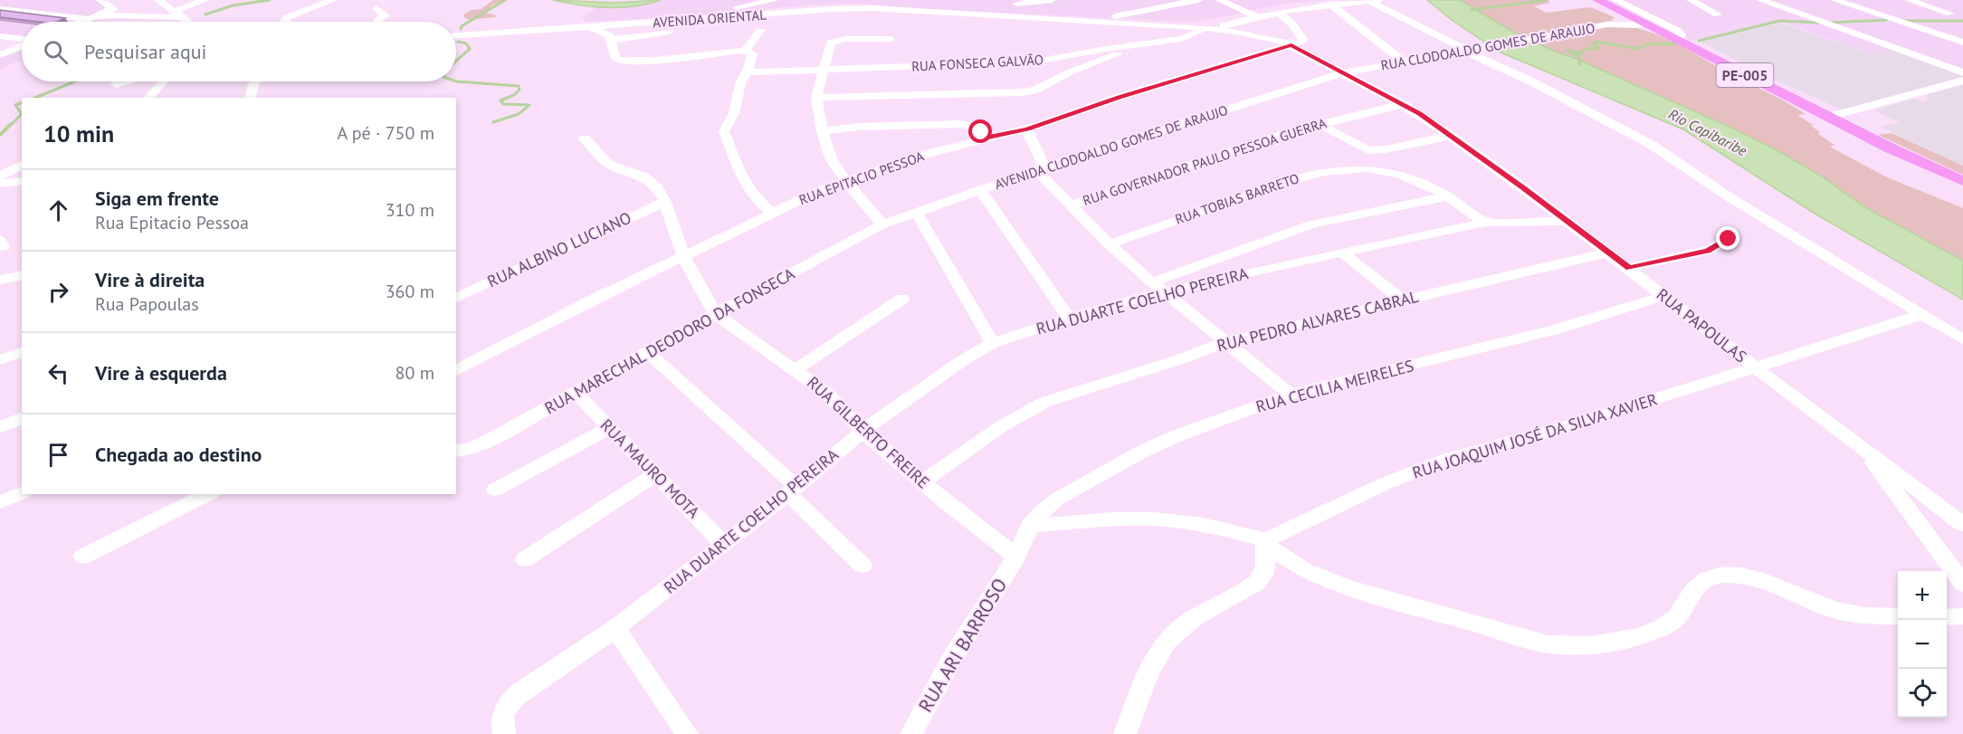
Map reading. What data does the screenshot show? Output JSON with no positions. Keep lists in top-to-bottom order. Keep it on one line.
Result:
{"streets":{"main road":["PE-005"],"street":["AVENIDA ORIENTAL","RUA CLODOALDO GOMES DE ARAUJO","RUA FONSECA GALVÃO","AVENIDA CLODOALDO GOMES DE ARAUJO","RUA GOVERNADOR PAULO PESSOA GUERRA","RUA EPITACIO PESSOA","RUA TOBIAS BARRETO","RUA ALBINO LUCIANO","RUA DUARTE COELHO PEREIRA","RUA PEDRO ALVARES CABRAL","RUA PAPOULAS","RUA MARECHAL DEODORO DA FONSECA","RUA CECILIA MEIRELES","RUA GILBERTO FREIRE","RUA JOAQUIM JOSÉ DA SILVA XAVIER","RUA MAURO MOTA","RUA ARI BARROSO"]},"crossings":[["AVENIDA ORIENTAL","RUA FONSECA GALVÃO"],["AVENIDA ORIENTAL","RUA PAPOULAS"],["RUA CLODOALDO GOMES DE ARAUJO","PE-005"],["RUA CLODOALDO GOMES DE ARAUJO","AVENIDA CLODOALDO GOMES DE ARAUJO"],["RUA CLODOALDO GOMES DE ARAUJO","RUA PAPOULAS"],["RUA FONSECA GALVÃO","RUA PAPOULAS"],["AVENIDA CLODOALDO GOMES DE ARAUJO","RUA PAPOULAS"],["AVENIDA CLODOALDO GOMES DE ARAUJO","RUA MARECHAL DEODORO DA FONSECA"],["RUA GOVERNADOR PAULO PESSOA GUERRA","RUA PAPOULAS"],["RUA EPITACIO PESSOA","RUA PAPOULAS"],["RUA TOBIAS BARRETO","RUA DUARTE COELHO PEREIRA"],["RUA DUARTE COELHO PEREIRA","RUA PAPOULAS"],["RUA DUARTE COELHO PEREIRA","RUA GILBERTO FREIRE"],["RUA DUARTE COELHO PEREIRA","RUA MAURO MOTA"],["RUA PEDRO ALVARES CABRAL","RUA PAPOULAS"],["RUA PEDRO ALVARES CABRAL","RUA GILBERTO FREIRE"],["RUA PAPOULAS","RUA CECILIA MEIRELES"],["RUA PAPOULAS","RUA JOAQUIM JOSÉ DA SILVA XAVIER"],["RUA MARECHAL DEODORO DA FONSECA","RUA GILBERTO FREIRE"],["RUA MARECHAL DEODORO DA FONSECA","RUA MAURO MOTA"],["RUA CECILIA MEIRELES","RUA GILBERTO FREIRE"],["RUA CECILIA MEIRELES","RUA ARI BARROSO"],["RUA GILBERTO FREIRE","RUA ARI BARROSO"]],"water":["Rio Capibaribe"],"page":{"search":"Pesquisar aqui","heading":["10 min","A pé · 750 m"],"list":[["Siga em frente","Rua Epitacio Pessoa","310 m"],["Vire à direita","Rua Papoulas","360 m"],["Vire à esquerda","80 m"],"Chegada ao destino"],"map_buttons":["+","−"]}}
